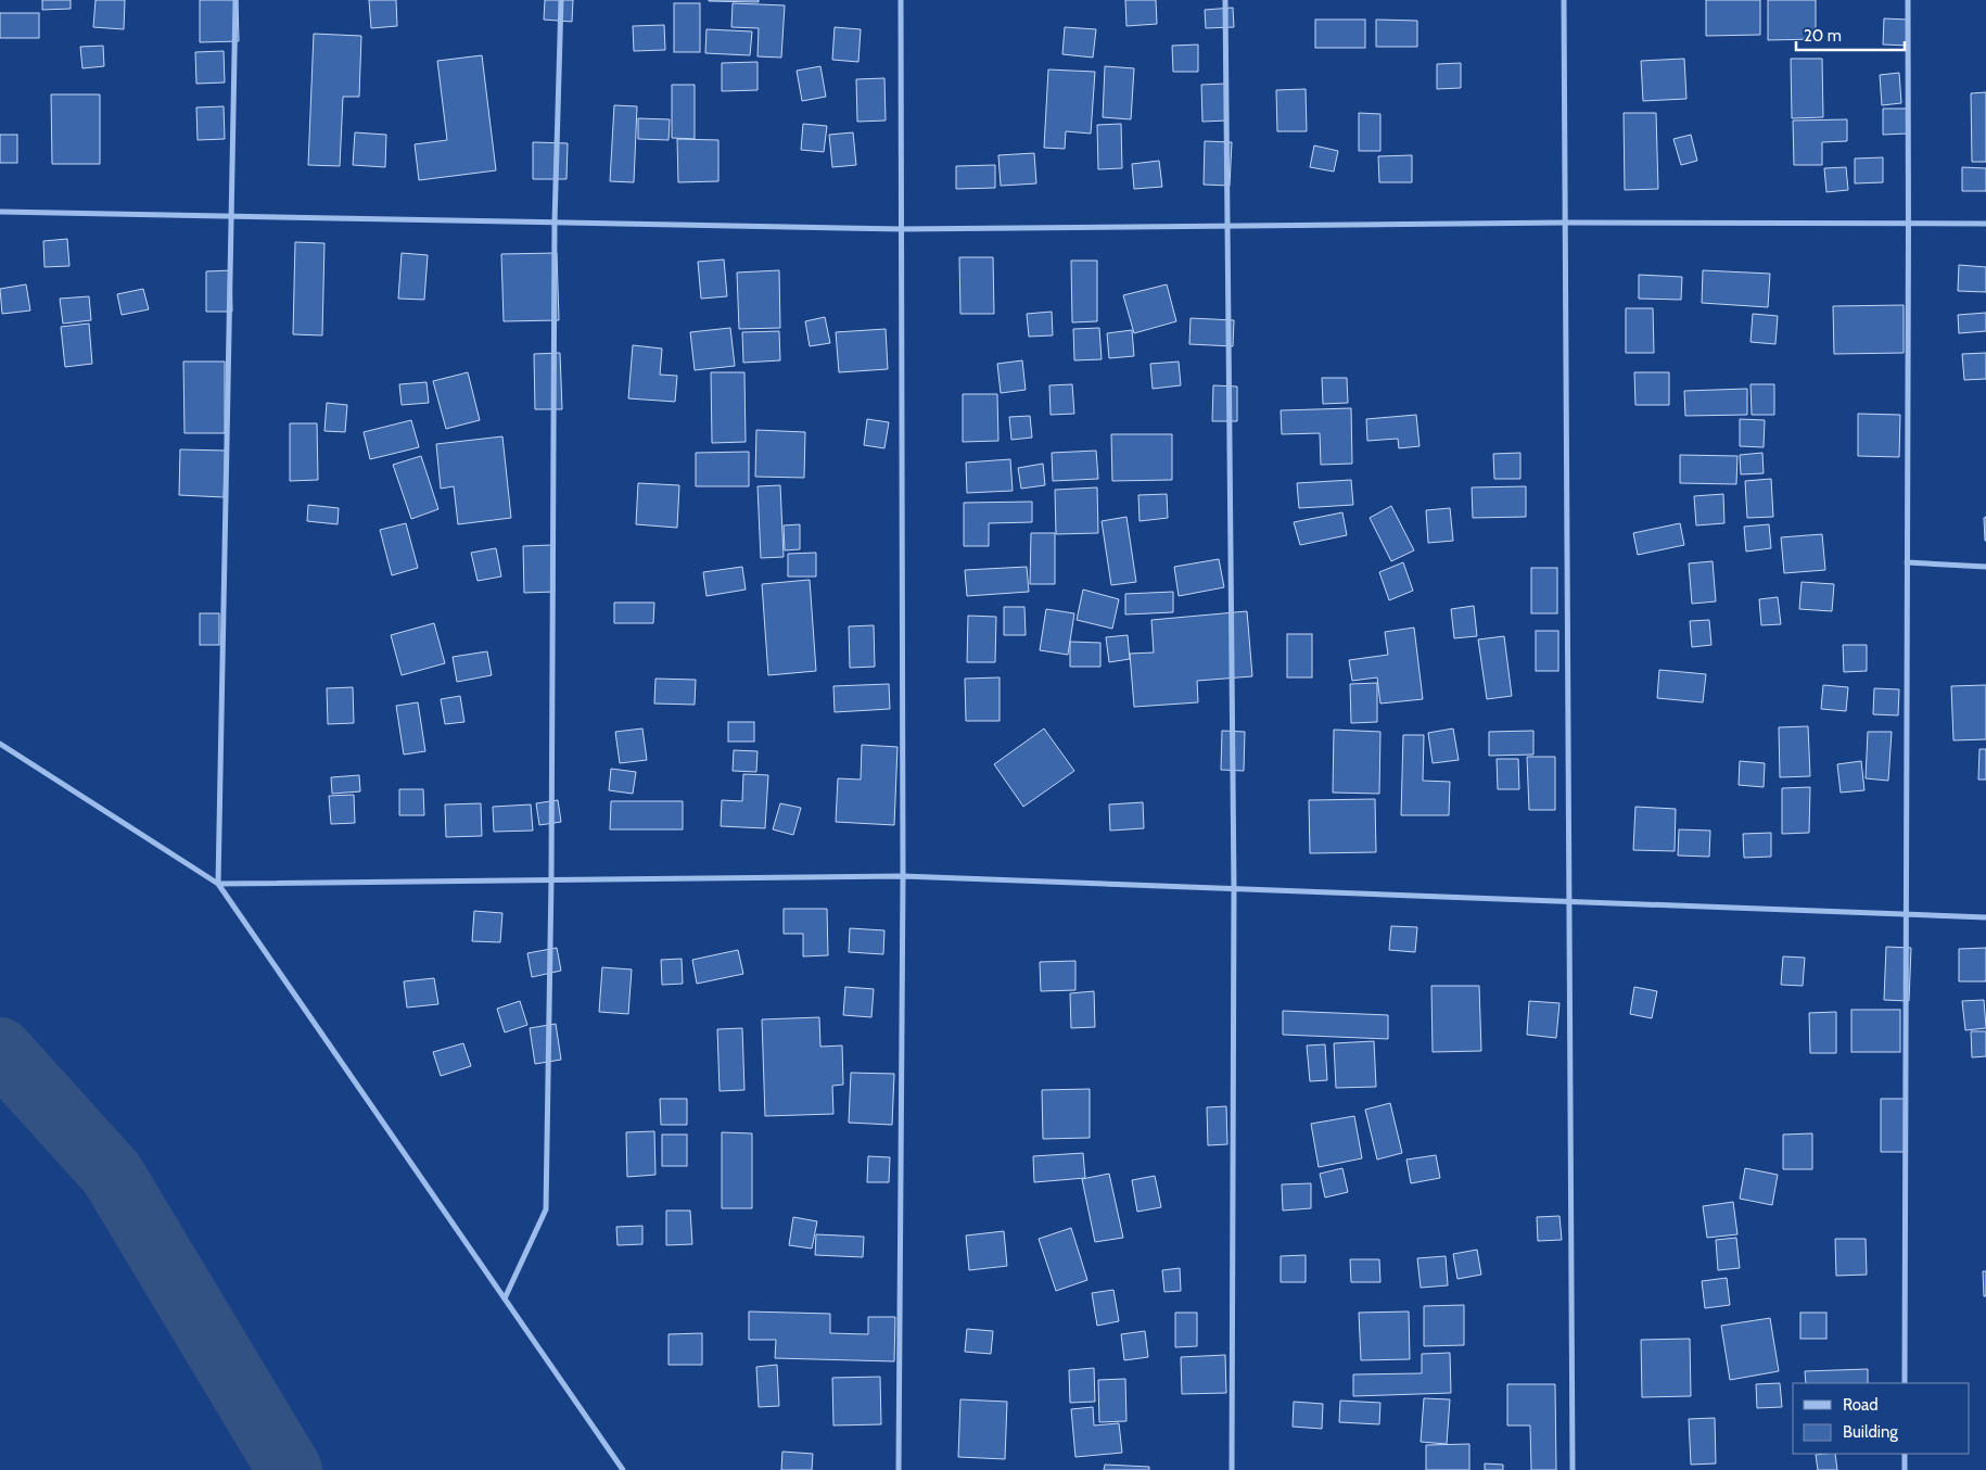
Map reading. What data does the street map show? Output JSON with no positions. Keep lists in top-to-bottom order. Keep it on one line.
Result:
{"legend":["Road","Building"],"scale_bar":"20 m"}
